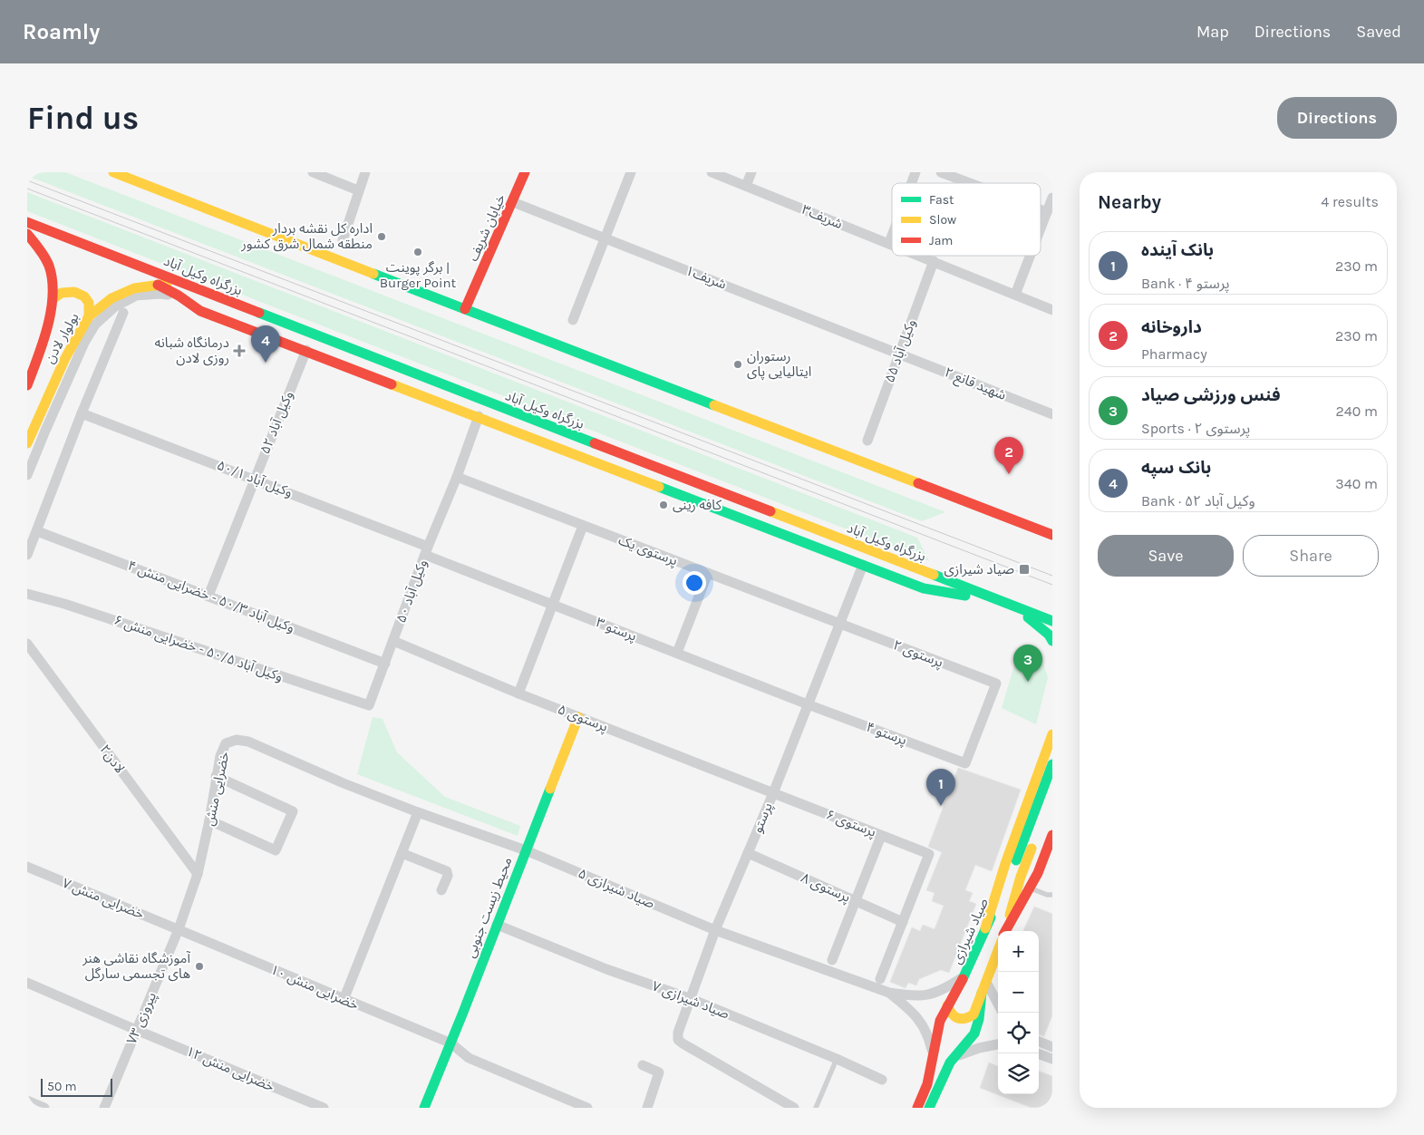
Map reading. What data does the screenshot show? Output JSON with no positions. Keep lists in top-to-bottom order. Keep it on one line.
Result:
{"streets":{"main road":["خیابان شریف","بزرگراه وکیل آباد","بولوار لادن","محیط زیست جنوبی","صیاد شیرازی"],"street":["شریف٣","شریف١","۵۵ وکیل آباد","شهید قانع ۲","۵۲ وکیل آباد","وکیل آباد ۵۰/۱","پرستوی یک","۵۰ وکیل آباد","وکیل آباد ۵۰/۳ - خضرایی منش ۴","پرستو ۳","وکیل آباد ۵۰/۵ - خضرایی منش ۶","پرستوی ۲","پرستوی ۵","پرستو ۴","لادن۲","خضرایی منش","پرستو","پرستوی ۶","پرستوی ۸","صیاد شیرازی ۵","خضرایی منش ۷","خضرایی منش ۱۰","صیاد شیرازی ۷","پیروزی ۷۳","خضرایی منش ۱۲"]},"crossings":[["شریف٣","۵۵ وکیل آباد"],["خیابان شریف","شریف١"],["بزرگراه وکیل آباد","بولوار لادن"],["شریف١","۵۵ وکیل آباد"],["شریف١","شهید قانع ۲"],["۵۵ وکیل آباد","شهید قانع ۲"],["۵۲ وکیل آباد","وکیل آباد ۵۰/۱"],["۵۲ وکیل آباد","وکیل آباد ۵۰/۳ - خضرایی منش ۴"],["وکیل آباد ۵۰/۱","۵۰ وکیل آباد"],["وکیل آباد ۵۰/۱","پرستو ۳"],["پرستوی یک","۵۰ وکیل آباد"],["پرستوی یک","پرستوی ۲"],["پرستوی یک","پرستو"],["۵۰ وکیل آباد","وکیل آباد ۵۰/۳ - خضرایی منش ۴"],["۵۰ وکیل آباد","پرستو ۳"],["۵۰ وکیل آباد","وکیل آباد ۵۰/۵ - خضرایی منش ۶"],["۵۰ وکیل آباد","پرستوی ۵"],["پرستو ۳","پرستو ۴"],["پرستو ۳","پرستو"],["پرستوی ۲","پرستو ۴"],["پرستوی ۲","پرستو"],["پرستوی ۵","پرستو"],["پرستوی ۵","پرستوی ۶"],["پرستوی ۵","محیط زیست جنوبی"],["پرستو ۴","پرستو"],["لادن۲","خضرایی منش"],["خضرایی منش","صیاد شیرازی ۵"],["خضرایی منش","خضرایی منش ۷"],["خضرایی منش","خضرایی منش ۱۰"],["خضرایی منش","پیروزی ۷۳"],["پرستو","پرستوی ۶"],["پرستو","پرستوی ۸"],["پرستو","صیاد شیرازی ۵"],["پرستو","صیاد شیرازی ۷"],["پرستوی ۶","پرستوی ۸"],["صیاد شیرازی ۵","محیط زیست جنوبی"],["صیاد شیرازی ۵","صیاد شیرازی"],["خضرایی منش ۷","خضرایی منش ۱۰"],["خضرایی منش ۷","پیروزی ۷۳"],["محیط زیست جنوبی","خضرایی منش ۱۰"],["محیط زیست جنوبی","صیاد شیرازی ۷"],["خضرایی منش ۱۰","پیروزی ۷۳"],["پیروزی ۷۳","خضرایی منش ۱۲"]],"places":{"other":["اداره کل نقشه بردار منطقه شمال شرق کشور","برگر پوینت | Burger Point","رستوران ایتالیایی پای","کافه رینی","آموزشگاه نقاشی هنر های تجسمی سارگل"],"health":["درمانگاه شبانه روزی لادن"],"transit":["صیاد شیرازی"]},"legend":["Fast","Slow","Jam"],"scale_bar":"50 m","page":{"header":"Roamly","nav":["Map","Directions","Saved"],"buttons":["Directions",["Save","Share"]],"title":"Find us","heading":["Nearby","4 results"],"list":[{"mark":"1","name":"بانک آینده","note":"Bank · پرستو ۴","value":"230 m"},{"mark":"2","name":"داروخانه","note":"Pharmacy","value":"230 m"},{"mark":"3","name":"فنس ورزشی صیاد","note":"Sports · پرستوی ۲","value":"240 m"},{"mark":"4","name":"بانک سپه","note":"Bank · ۵۲ وکیل آباد","value":"340 m"}],"pins":["4","2","3","1"],"map_buttons":["+","−"],"scale":"50 m"}}
